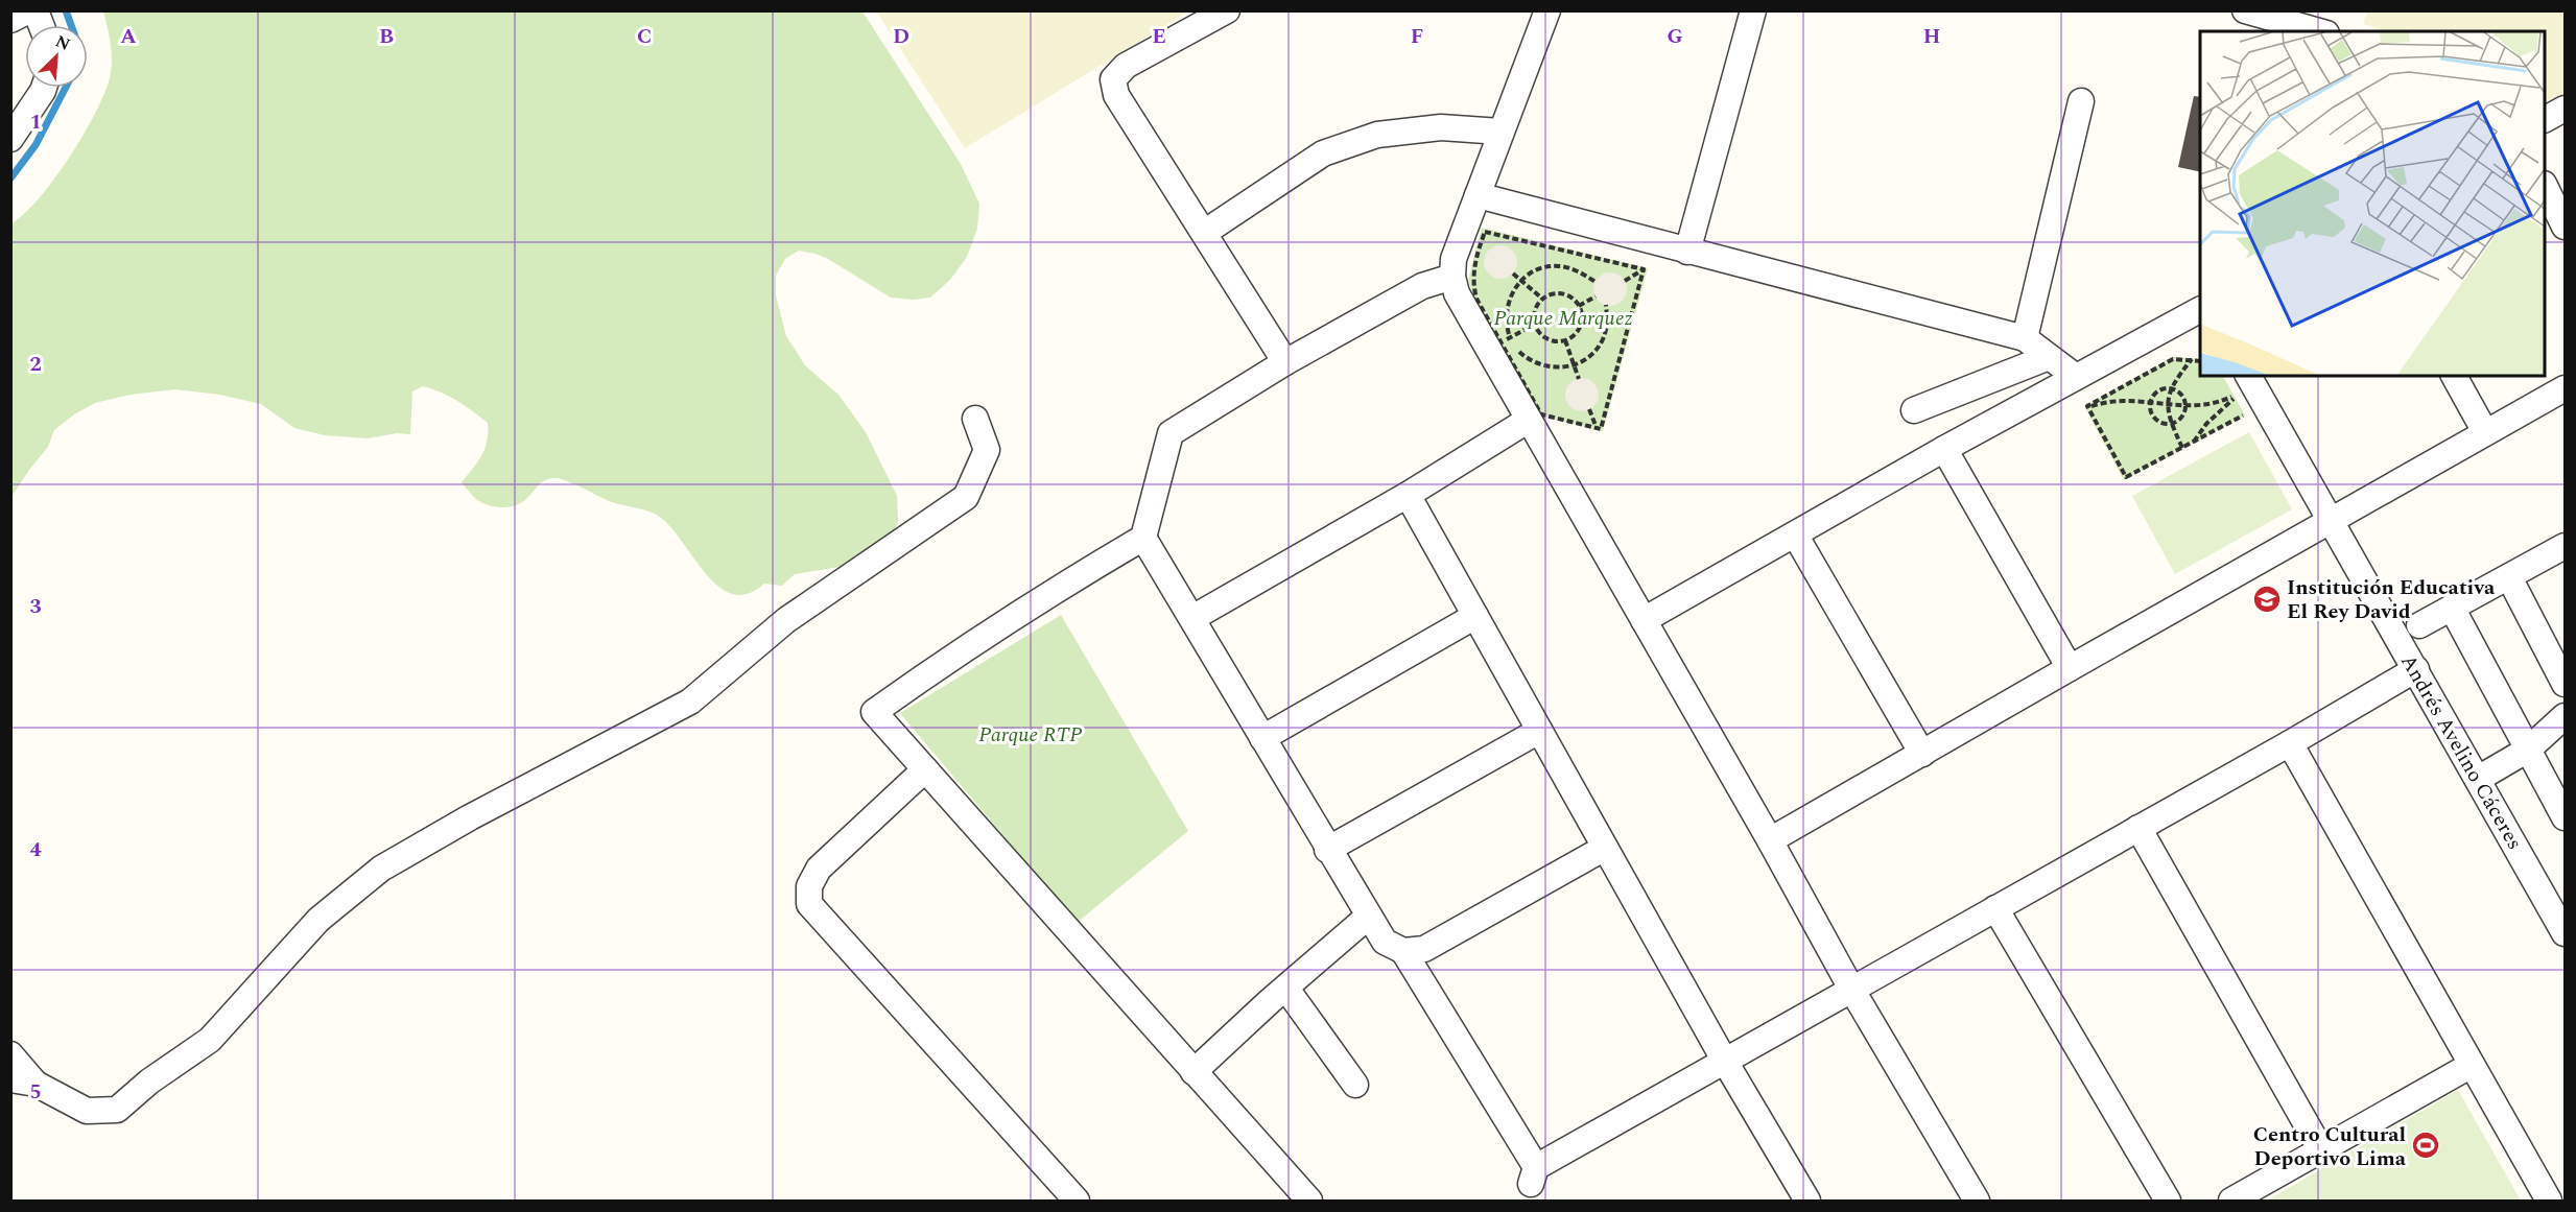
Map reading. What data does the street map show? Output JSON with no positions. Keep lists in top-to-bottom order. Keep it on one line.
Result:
{"streets":{"street":["Andrés Avelino Cáceres"]},"parks":["Parque Marquez","Parque RTP"],"places":{"school or university":["Institución Educativa El Rey David"],"sports":["Centro Cultural Deportivo Lima"]},"north":"top right","grid":{"columns":["A","B","C","D","E","F","G","H"],"rows":["1","2","3","4","5"]}}
